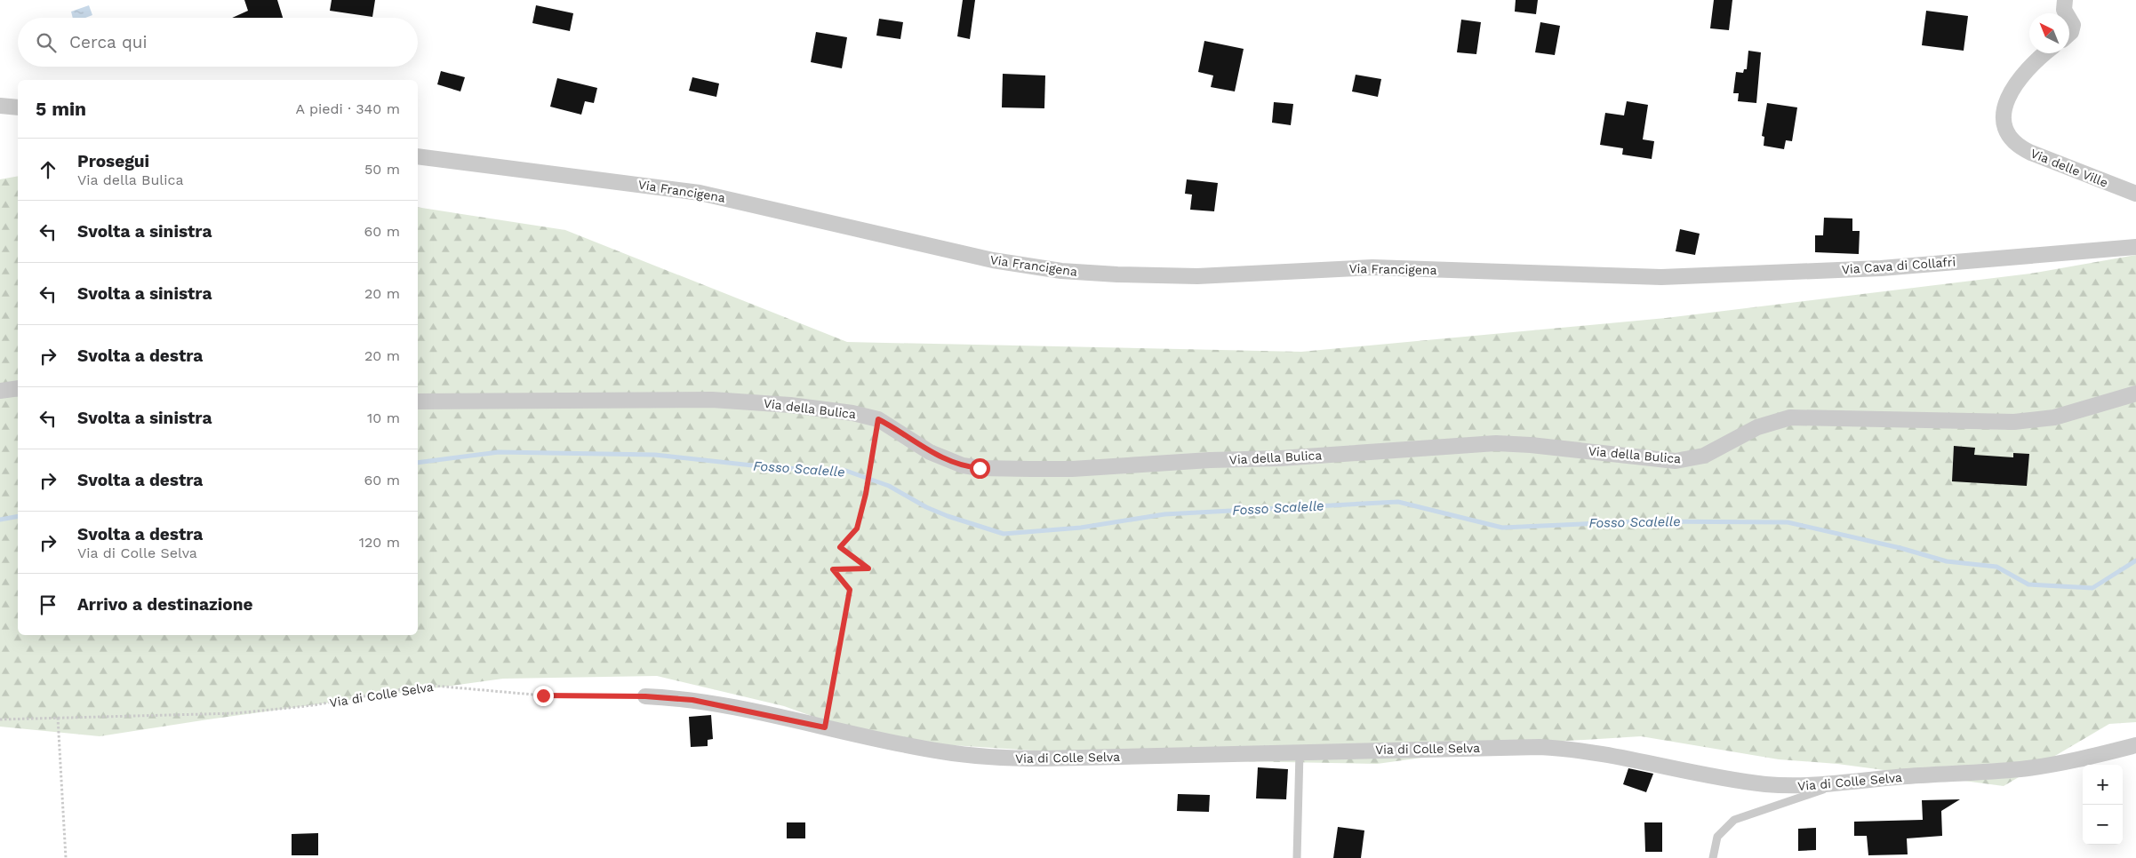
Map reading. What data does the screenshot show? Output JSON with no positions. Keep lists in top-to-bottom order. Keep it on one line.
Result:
{"streets":{"street":["Via delle Ville","Via Francigena","Via Cava di Collafri","Via della Bulica","Via di Colle Selva"]},"crossings":[["Via Francigena","Via Cava di Collafri"]],"water":["Fosso Scalelle"],"north":"top left","page":{"search":"Cerca qui","heading":["5 min","A piedi · 340 m"],"list":[["Prosegui","Via della Bulica","50 m"],["Svolta a sinistra","60 m"],["Svolta a sinistra","20 m"],["Svolta a destra","20 m"],["Svolta a sinistra","10 m"],["Svolta a destra","60 m"],["Svolta a destra","Via di Colle Selva","120 m"],"Arrivo a destinazione"],"map_buttons":["+","−"]}}
